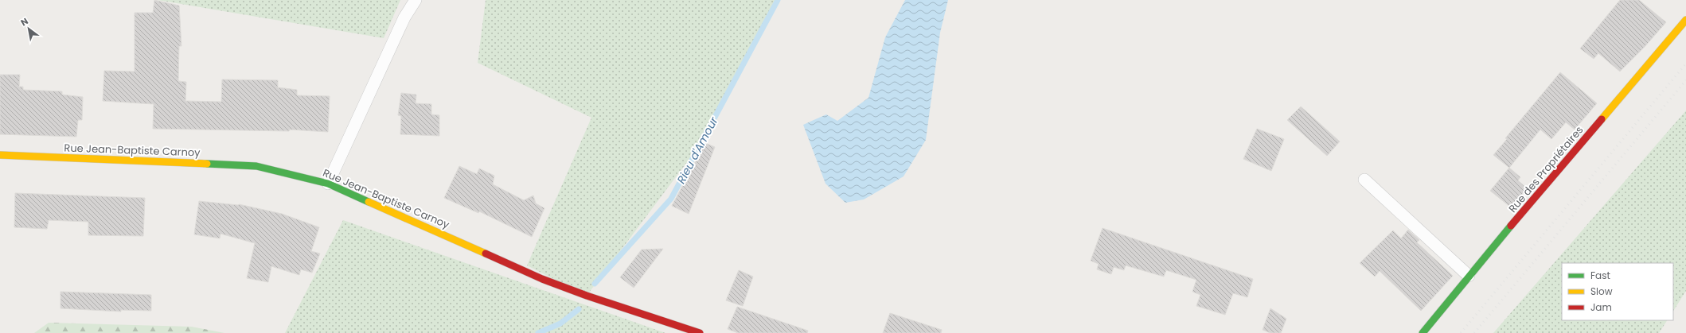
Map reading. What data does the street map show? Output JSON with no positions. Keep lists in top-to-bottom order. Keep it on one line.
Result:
{"streets":{"street":["Rue Jean-Baptiste Carnoy","Rue des Propriétaires"]},"water":["Rieu d'Amour"],"legend":["Fast","Slow","Jam"],"north":"top left"}
